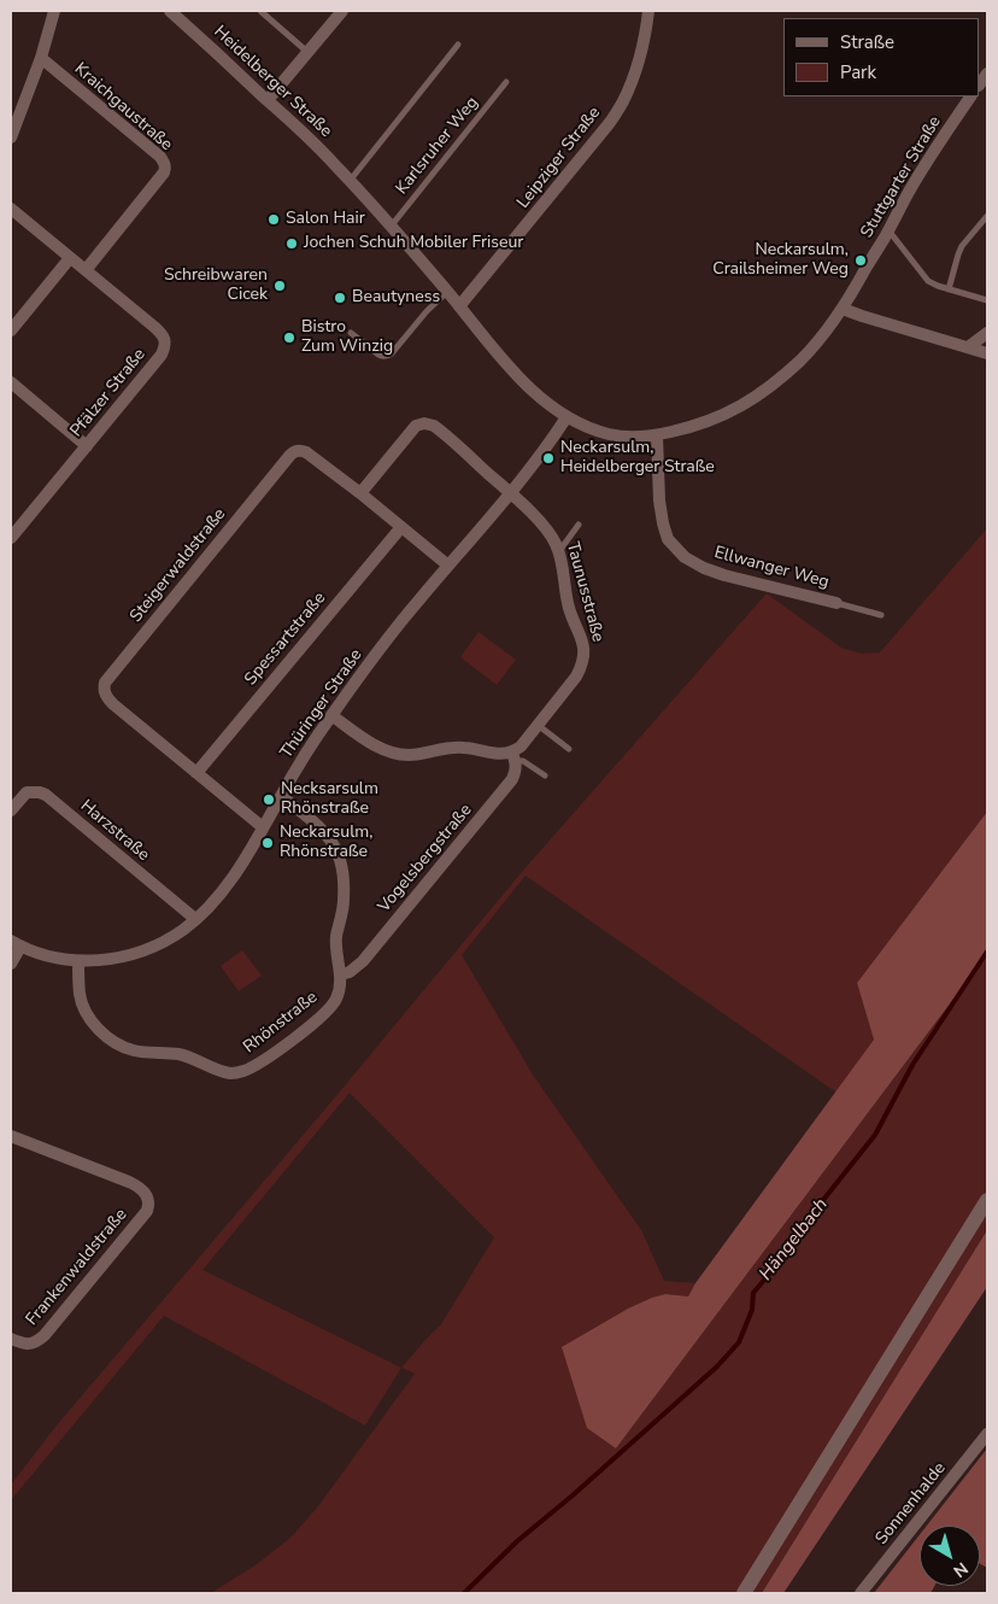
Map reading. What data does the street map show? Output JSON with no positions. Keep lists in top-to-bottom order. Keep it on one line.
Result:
{"streets":{"street":["Heidelberger Straße","Kraichgaustraße","Leipziger Straße","Stuttgarter Straße","Pfälzer Straße","Steigerwaldstraße","Ellwanger Weg","Taunusstraße","Spessartstraße","Thüringer Straße","Harzstraße","Vogelsbergstraße","Rhönstraße","Frankenwaldstraße","Sonnenhalde"],"lane":["Karlsruher Weg"]},"crossings":[["Heidelberger Straße","Karlsruher Weg"],["Heidelberger Straße","Leipziger Straße"],["Heidelberger Straße","Stuttgarter Straße"],["Heidelberger Straße","Thüringer Straße"],["Kraichgaustraße","Pfälzer Straße"],["Stuttgarter Straße","Ellwanger Weg"],["Stuttgarter Straße","Thüringer Straße"],["Steigerwaldstraße","Taunusstraße"],["Steigerwaldstraße","Spessartstraße"],["Steigerwaldstraße","Thüringer Straße"],["Taunusstraße","Thüringer Straße"],["Taunusstraße","Vogelsbergstraße"],["Thüringer Straße","Harzstraße"],["Thüringer Straße","Rhönstraße"],["Vogelsbergstraße","Rhönstraße"]],"water":["Hängelbach"],"places":["Salon Hair","Jochen Schuh Mobiler Friseur","Neckarsulm, Crailsheimer Weg","Schreibwaren Cicek","Beautyness","Bistro Zum Winzig","Neckarsulm, Heidelberger Straße","Necksarsulm Rhönstraße","Neckarsulm, Rhönstraße"],"legend":["Straße","Park"],"north":"bottom right"}
